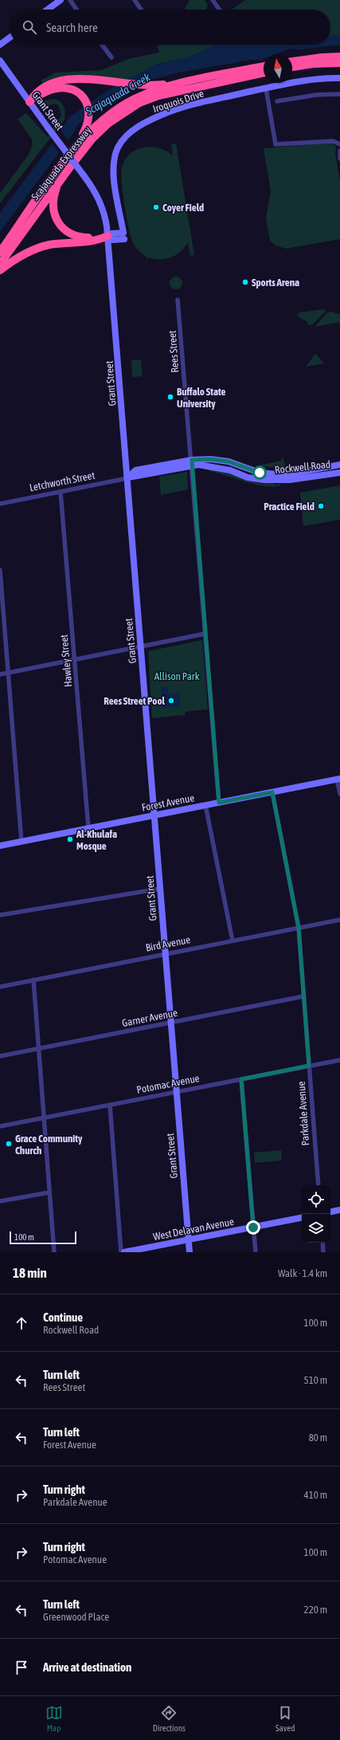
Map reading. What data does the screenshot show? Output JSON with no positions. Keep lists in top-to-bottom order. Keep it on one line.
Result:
{"streets":{"highway":["Scajaquada Expressway"],"street":["Iroquois Drive","Grant Street","Rees Street","Rockwell Road","Letchworth Street","Hawley Street","Forest Avenue","Bird Avenue","Garner Avenue","Potomac Avenue","Parkdale Avenue","West Delavan Avenue"]},"crossings":[["Iroquois Drive","Grant Street"],["Grant Street","Letchworth Street"],["Grant Street","Forest Avenue"],["Grant Street","Bird Avenue"],["Grant Street","Garner Avenue"],["Grant Street","Potomac Avenue"],["Grant Street","West Delavan Avenue"],["Rees Street","Rockwell Road"],["Rees Street","Letchworth Street"],["Rees Street","Forest Avenue"],["Rockwell Road","Letchworth Street"],["Letchworth Street","Hawley Street"],["Hawley Street","Forest Avenue"],["Forest Avenue","Parkdale Avenue"],["Bird Avenue","Parkdale Avenue"],["Garner Avenue","Parkdale Avenue"],["Potomac Avenue","Parkdale Avenue"]],"water":["Scajaquada Creek"],"parks":["Allison Park"],"places":["Coyer Field","Sports Arena","Buffalo State University","Practice Field","Rees Street Pool","Al-Khulafa Mosque","Grace Community Church"],"scale_bar":"100 m","north":"top","page":{"search":"Search here","scale":"100 m","heading":["18 min","Walk · 1.4 km"],"list":[["Continue","Rockwell Road","100 m"],["Turn left","Rees Street","510 m"],["Turn left","Forest Avenue","80 m"],["Turn right","Parkdale Avenue","410 m"],["Turn right","Potomac Avenue","100 m"],["Turn left","Greenwood Place","220 m"],"Arrive at destination"],"nav":["Map","Directions","Saved"]}}
